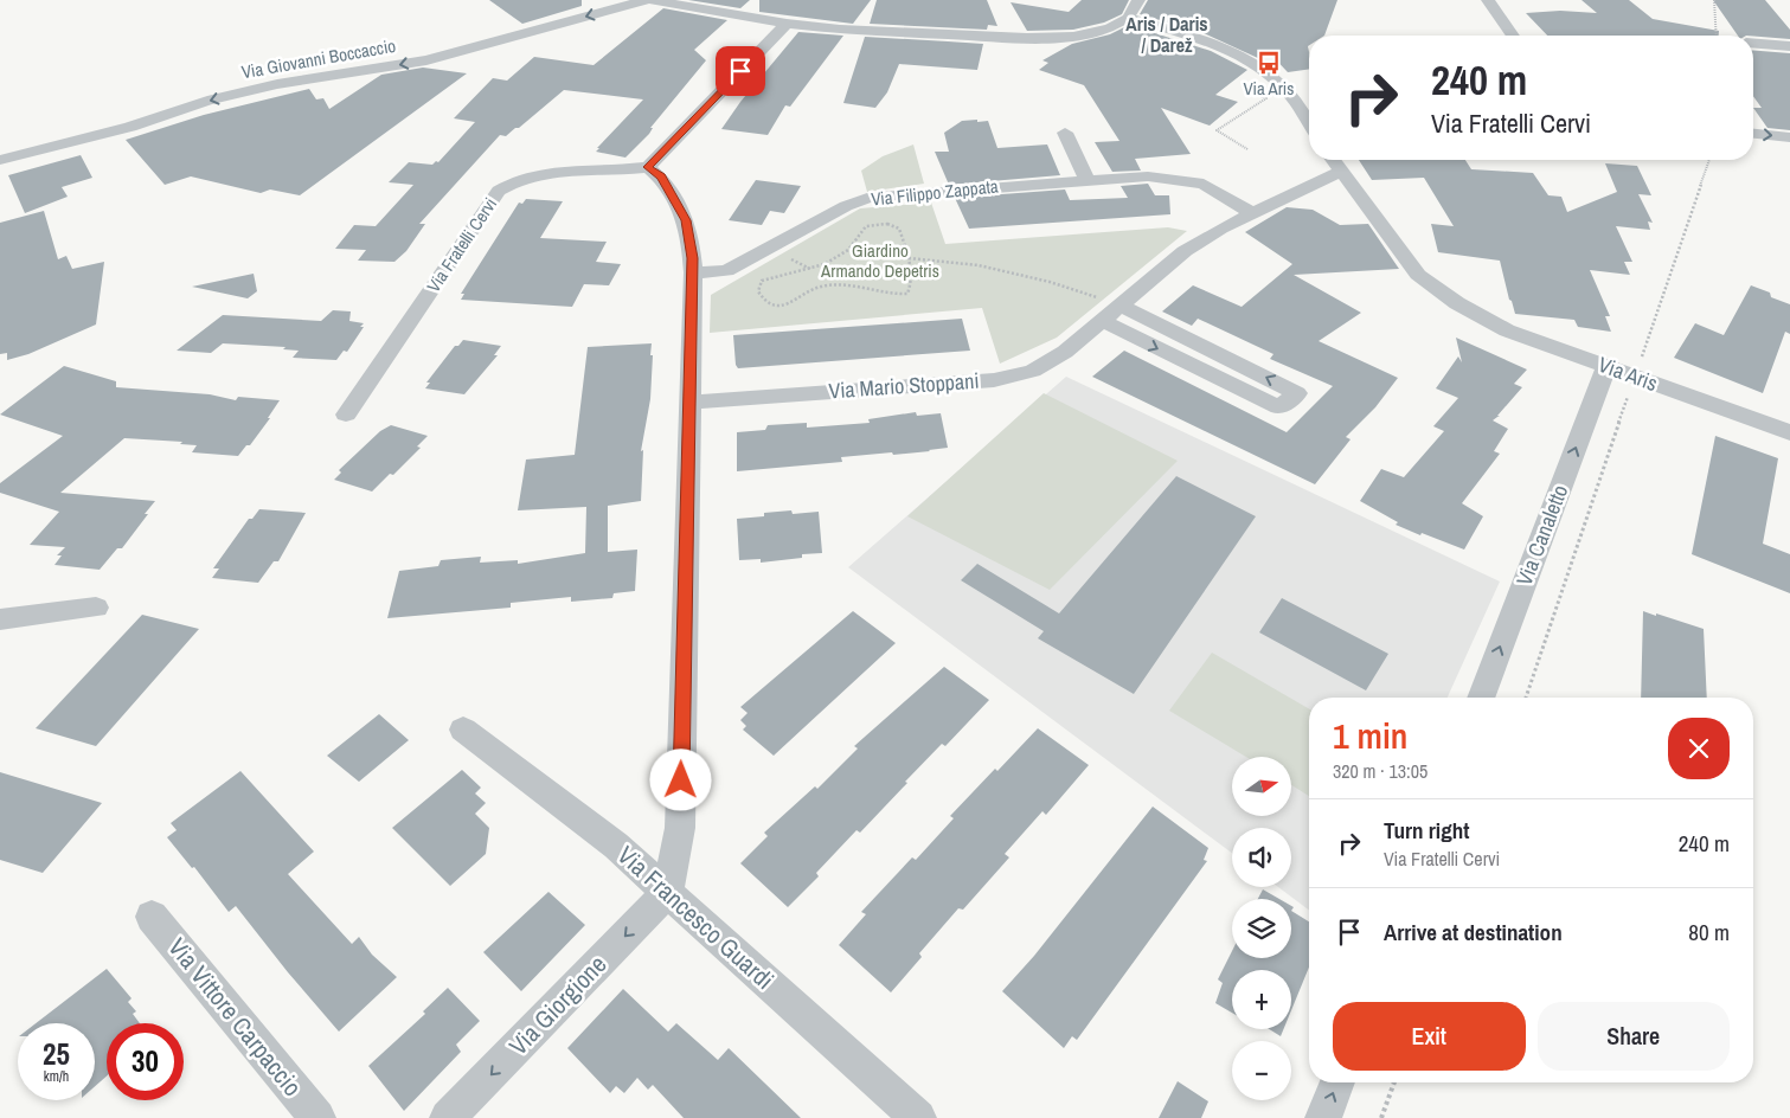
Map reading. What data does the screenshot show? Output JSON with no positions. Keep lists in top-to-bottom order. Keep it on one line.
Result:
{"streets":{"street":["Via Giovanni Boccaccio","Via Filippo Zappata","Via Fratelli Cervi","Via Aris","Via Mario Stoppani","Via Canaletto","Via Francesco Guardi","Via Giorgione","Via Vittore Carpaccio"]},"crossings":[["Via Filippo Zappata","Via Mario Stoppani"],["Via Aris","Via Mario Stoppani"],["Via Aris","Via Canaletto"],["Via Francesco Guardi","Via Giorgione"]],"one_way":["Via Giovanni Boccaccio","Via Canaletto","Via Giorgione"],"districts":["Aris / Daris / Darež"],"parks":["Giardino Armando Depetris"],"places":{"bus stop":["Via Aris"]},"north":"right","page":{"turn":["240 m","Via Fratelli Cervi"],"heading":["1 min","320 m · 13:05"],"map_buttons":["+","−"],"list":[{"name":"Turn right","note":"Via Fratelli Cervi","value":"240 m"},{"name":"Arrive at destination","value":"80 m"}],"buttons":["Exit","Share"],"speed":"25 km/h","limit":"30"}}
